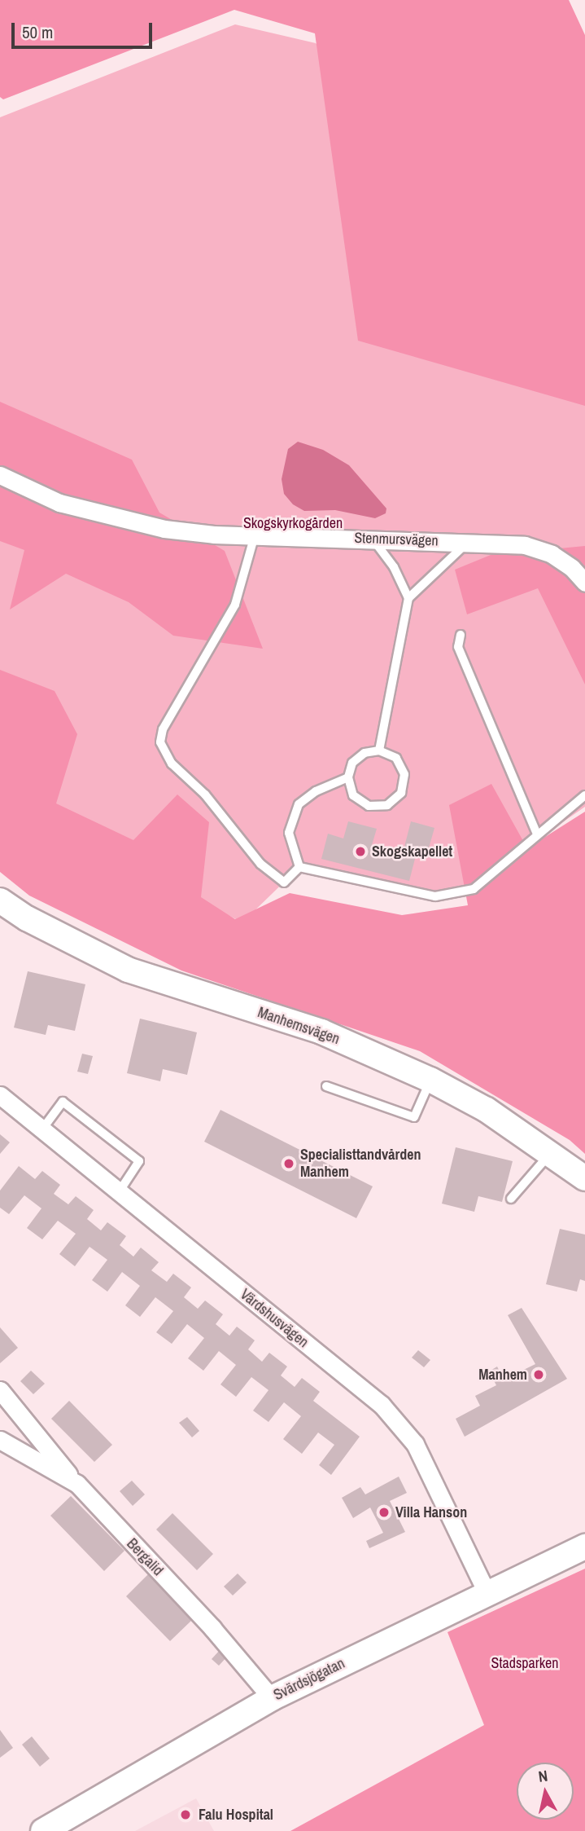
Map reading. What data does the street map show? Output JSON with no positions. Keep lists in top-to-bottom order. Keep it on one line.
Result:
{"streets":{"street":["Stenmursvägen","Manhemsvägen","Värdshusvägen","Bergalid","Svärdsjögatan"]},"crossings":[["Värdshusvägen","Svärdsjögatan"],["Bergalid","Svärdsjögatan"]],"parks":["Skogskyrkogården","Stadsparken"],"places":["Skogskapellet","Specialisttandvården Manhem","Manhem","Villa Hanson","Falu Hospital"],"scale_bar":"50 m","north":"top"}
